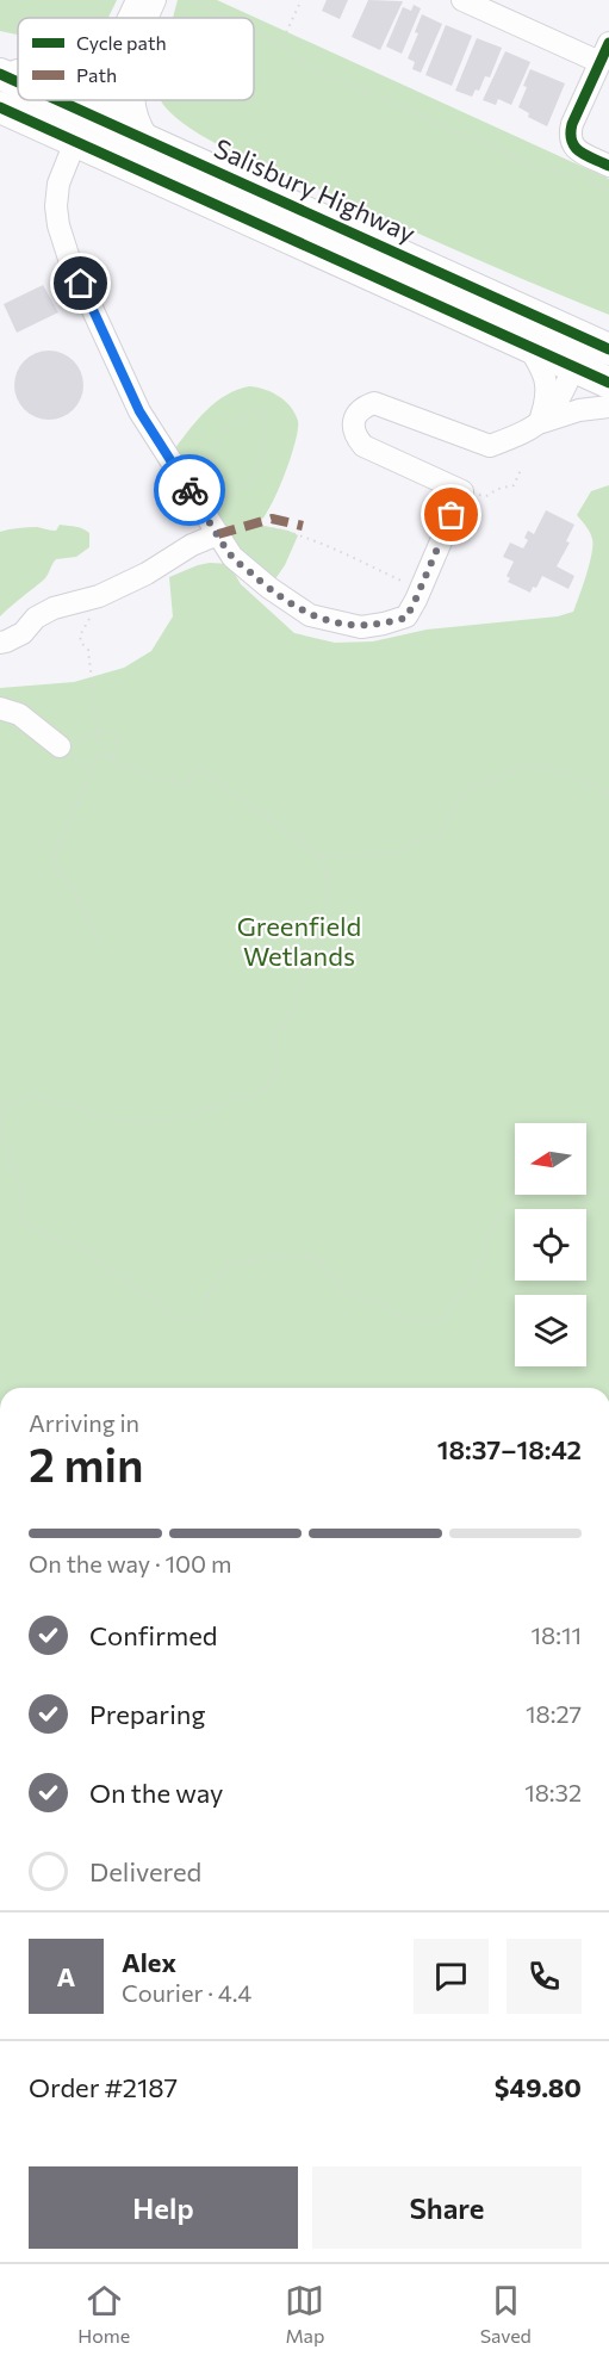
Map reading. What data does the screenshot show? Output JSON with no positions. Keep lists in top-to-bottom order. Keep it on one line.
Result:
{"streets":{"highway":["Salisbury Highway"]},"parks":["Greenfield Wetlands"],"legend":["Cycle path","Path"],"north":"left","page":{"heading":["2 min","Arriving in","18:37–18:42"],"panel":["Alex","Courier · 4.4","Order #2187","$49.80"],"bar":"On the way · 100 m","list":[["Confirmed","18:11"],["Preparing","18:27"],["On the way","18:32"],"Delivered"],"round":"A","buttons":["Help","Share"],"tabs":["Home","Map","Saved"]}}
